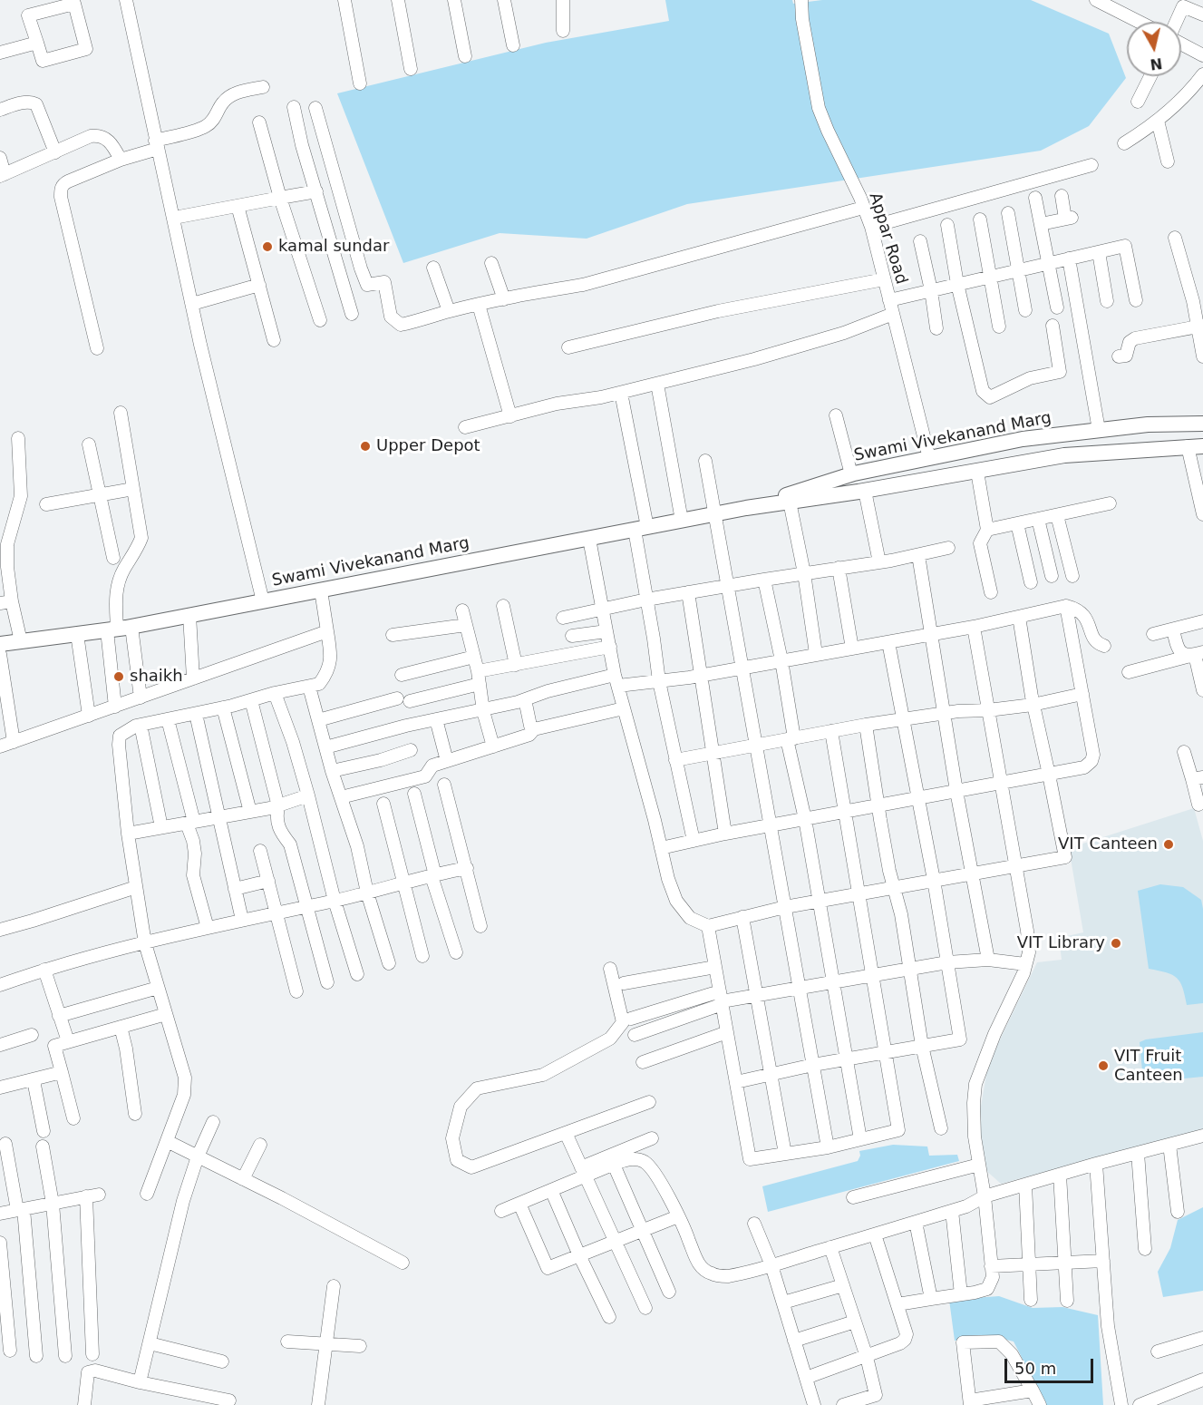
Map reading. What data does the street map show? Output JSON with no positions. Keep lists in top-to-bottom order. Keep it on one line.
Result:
{"streets":{"main road":["Swami Vivekanand Marg"],"street":["Appar Road"]},"crossings":[["Appar Road","Swami Vivekanand Marg"]],"places":["kamal sundar","Upper Depot","shaikh","VIT Canteen","VIT Library","VIT Fruit Canteen"],"scale_bar":"50 m","north":"bottom"}
